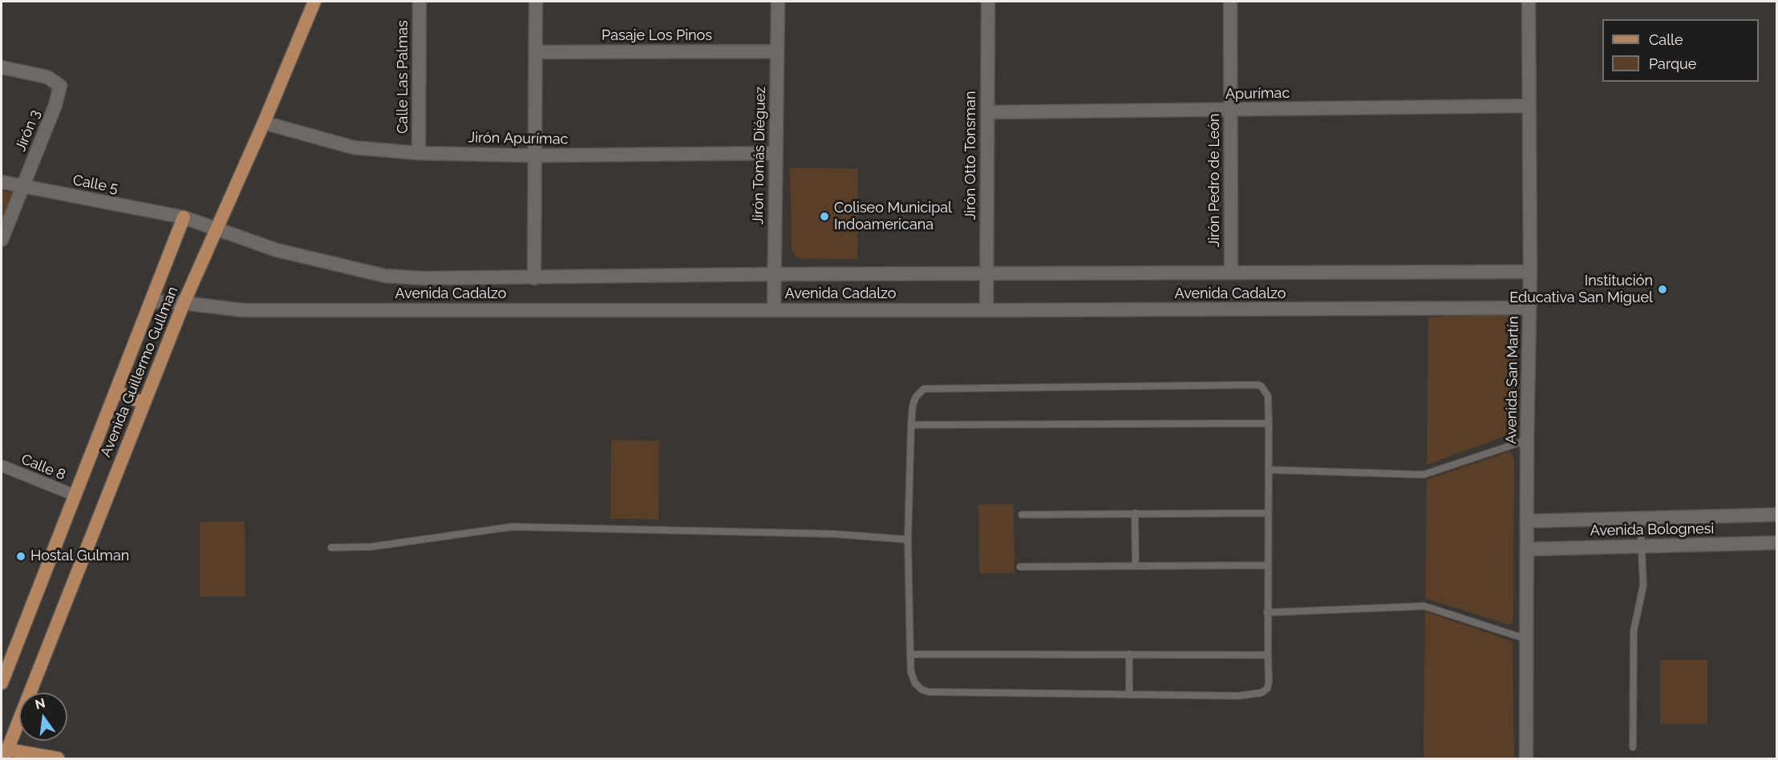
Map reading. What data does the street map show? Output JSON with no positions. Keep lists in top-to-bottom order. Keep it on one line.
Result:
{"streets":{"main road":["Avenida Guillermo Gullman"],"street":["Pasaje Los Pinos","Calle Las Palmas","Apurímac","Jirón 3","Jirón Apurímac","Jirón Tomás Diéguez","Jirón Otto Tonsman","Jirón Pedro de León","Calle 5","Avenida Cadalzo","Avenida San Martín","Calle 8","Avenida Bolognesi"]},"crossings":[["Pasaje Los Pinos","Jirón Tomás Diéguez"],["Calle Las Palmas","Jirón Apurímac"],["Apurímac","Jirón Otto Tonsman"],["Apurímac","Jirón Pedro de León"],["Apurímac","Avenida San Martín"],["Jirón 3","Calle 5"],["Jirón Apurímac","Jirón Tomás Diéguez"],["Jirón Apurímac","Avenida Guillermo Gullman"],["Jirón Tomás Diéguez","Avenida Cadalzo"],["Jirón Otto Tonsman","Avenida Cadalzo"],["Jirón Pedro de León","Avenida Cadalzo"],["Calle 5","Avenida Cadalzo"],["Calle 5","Avenida Guillermo Gullman"],["Avenida Cadalzo","Avenida Guillermo Gullman"],["Avenida Cadalzo","Avenida San Martín"],["Avenida Guillermo Gullman","Calle 8"],["Avenida San Martín","Avenida Bolognesi"]],"places":["Coliseo Municipal Indoamericana","Institución Educativa San Miguel","Hostal Gulman"],"legend":["Calle","Parque"],"north":"top"}
